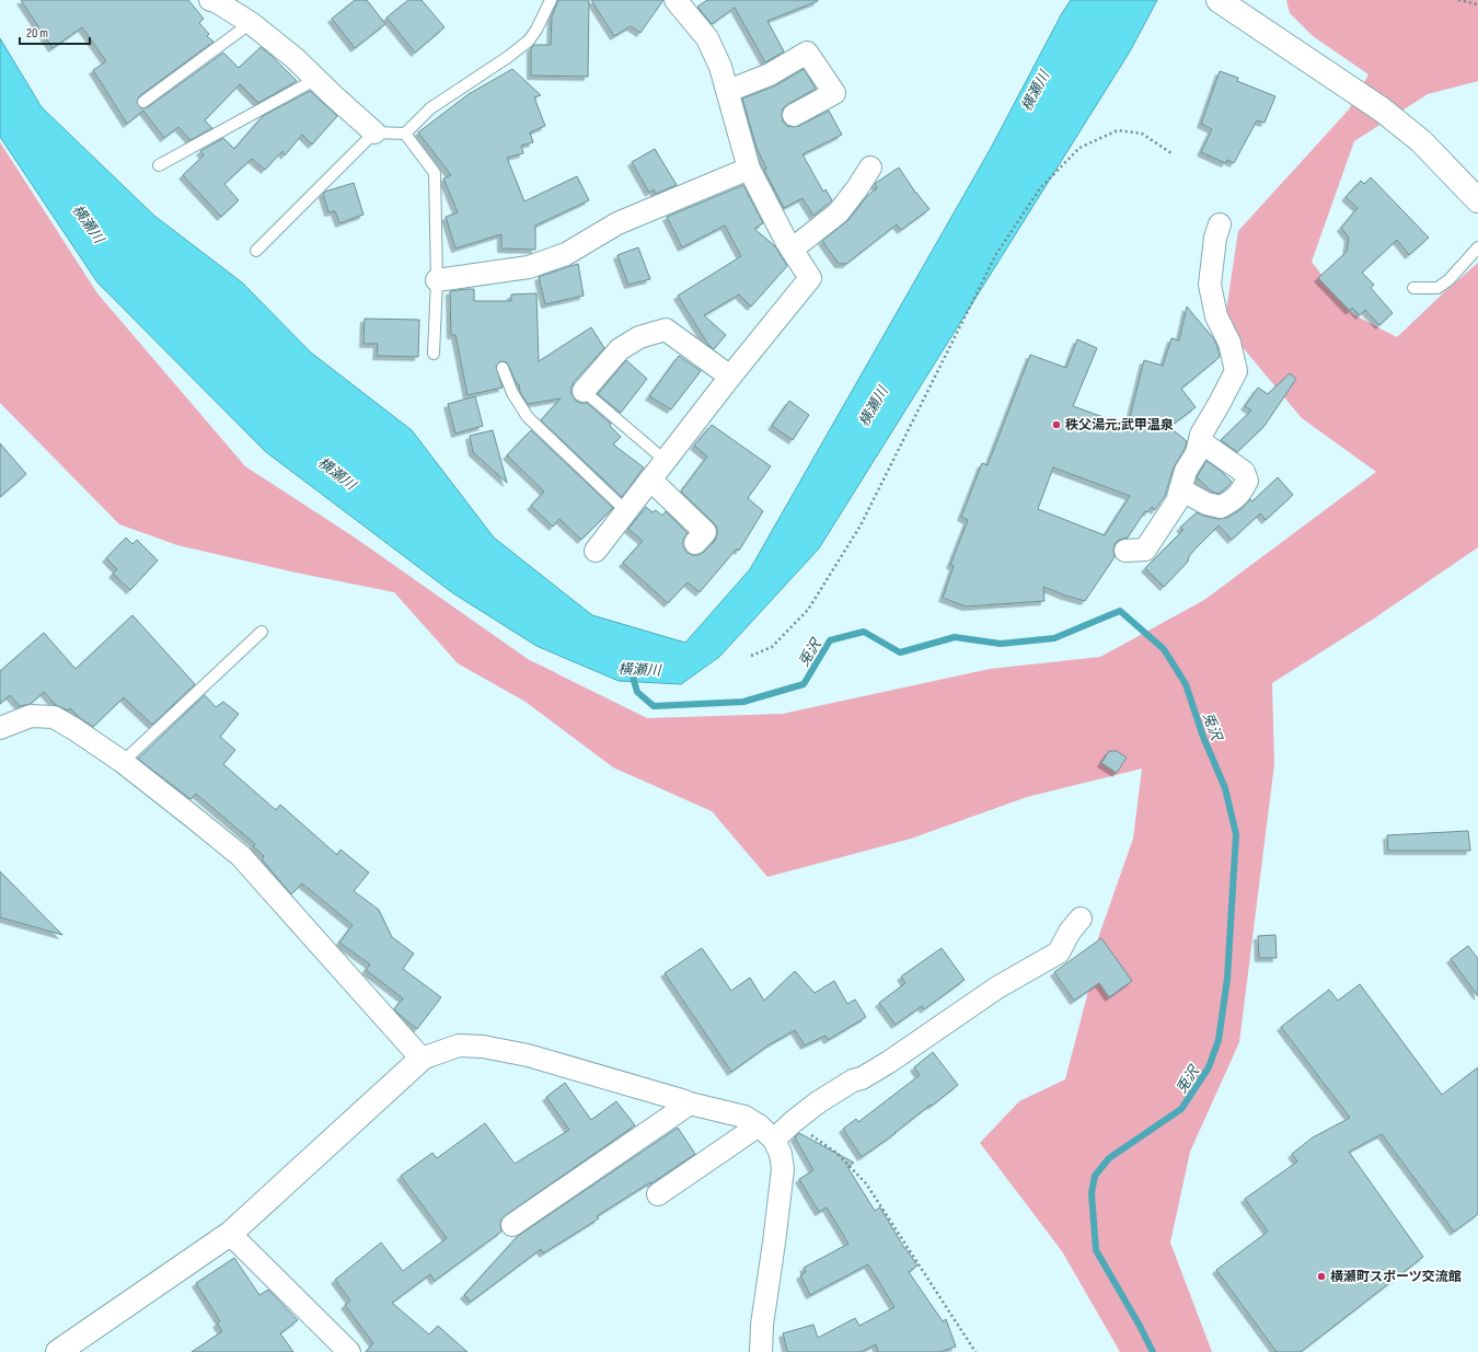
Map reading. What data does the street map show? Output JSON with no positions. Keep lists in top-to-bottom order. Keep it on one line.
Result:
{"water":["横瀬川","兎沢"],"places":["秩父湯元;武甲温泉","横瀬町スポーツ交流館"],"scale_bar":"20 m"}
